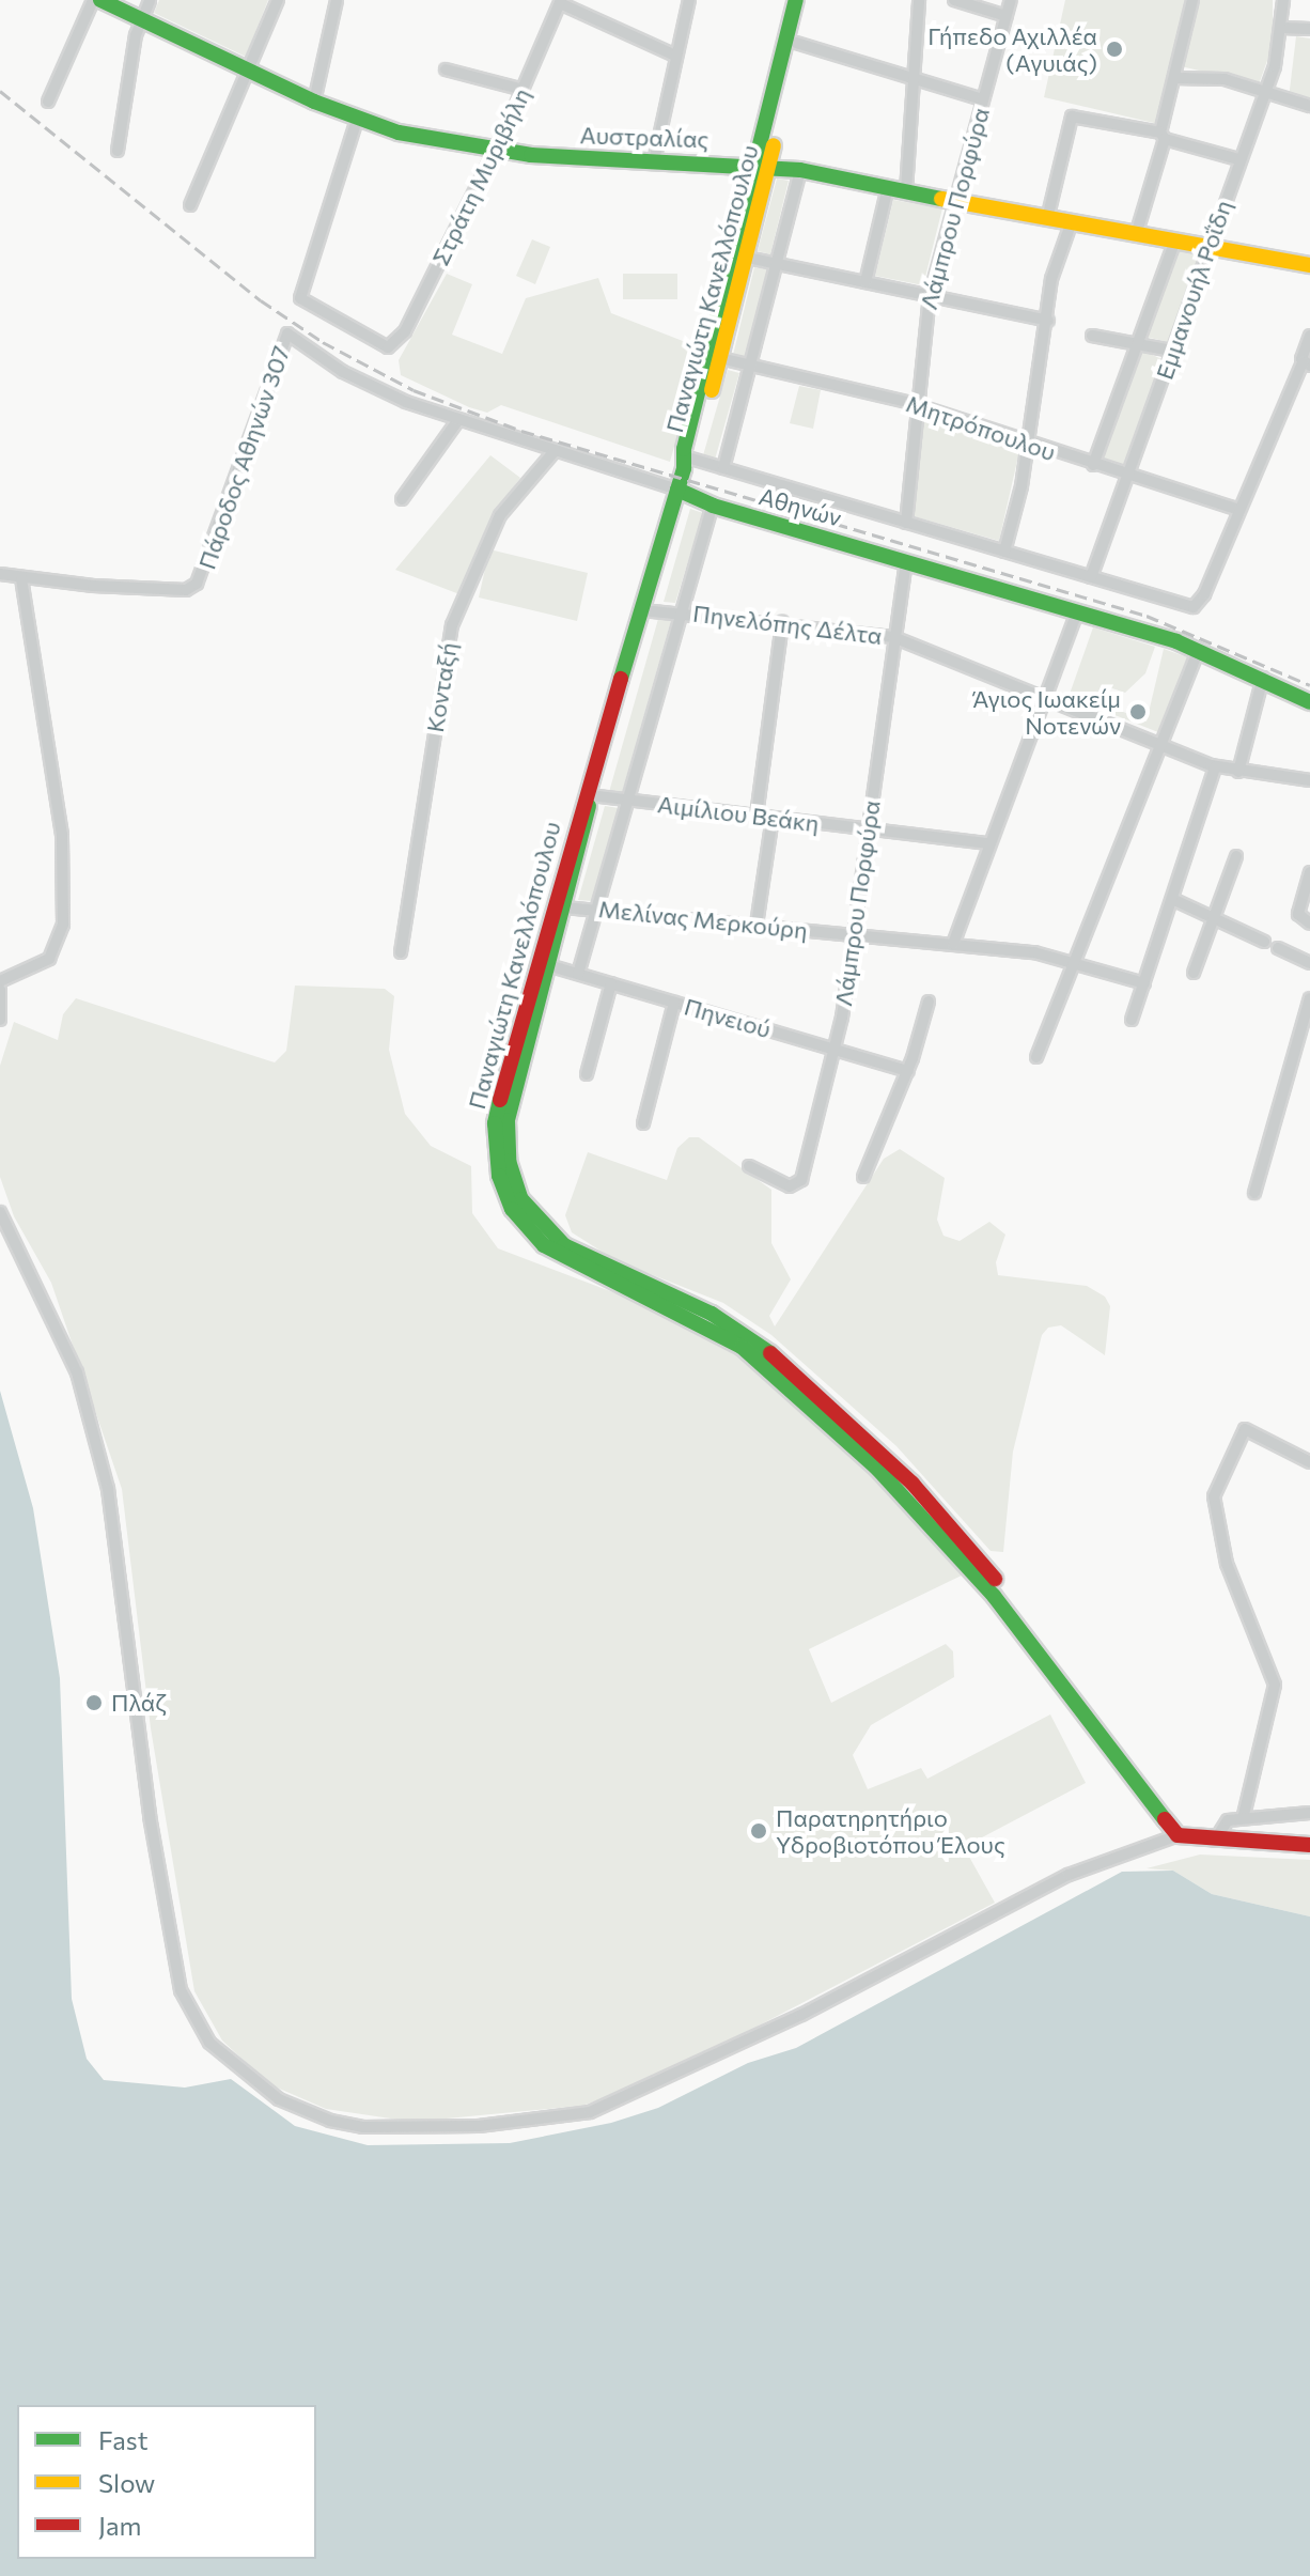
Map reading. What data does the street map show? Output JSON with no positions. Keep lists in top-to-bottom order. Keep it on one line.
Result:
{"streets":{"main road":["Αυστραλίας","Παναγιώτη Κανελλόπουλου","Αθηνών"],"street":["Στράτη Μυριβήλη","Λάμπρου Πορφύρα","Εμμανουήλ Ροΐδη","Μητρόπουλου","Πάροδος Αθηνών 307","Πηνελόπης Δέλτα","Κονταξή","Αιμίλιου Βεάκη","Μελίνας Μερκούρη","Πηνειού"]},"crossings":[["Αυστραλίας","Στράτη Μυριβήλη"],["Αυστραλίας","Λάμπρου Πορφύρα"],["Αυστραλίας","Παναγιώτη Κανελλόπουλου"],["Αυστραλίας","Εμμανουήλ Ροΐδη"],["Λάμπρου Πορφύρα","Μητρόπουλου"],["Λάμπρου Πορφύρα","Αθηνών"],["Λάμπρου Πορφύρα","Πηνελόπης Δέλτα"],["Λάμπρου Πορφύρα","Αιμίλιου Βεάκη"],["Λάμπρου Πορφύρα","Μελίνας Μερκούρη"],["Λάμπρου Πορφύρα","Πηνειού"],["Παναγιώτη Κανελλόπουλου","Μητρόπουλου"],["Παναγιώτη Κανελλόπουλου","Αιμίλιου Βεάκη"],["Παναγιώτη Κανελλόπουλου","Μελίνας Μερκούρη"],["Παναγιώτη Κανελλόπουλου","Πηνειού"],["Εμμανουήλ Ροΐδη","Μητρόπουλου"],["Πάροδος Αθηνών 307","Αθηνών"],["Αθηνών","Κονταξή"]],"places":["Γήπεδο Αχιλλέα (Αγυιάς)","Άγιος Ιωακείμ Νοτενών","Πλάζ","Παρατηρητήριο Υδροβιοτόπου Έλους"],"legend":["Fast","Slow","Jam"]}
